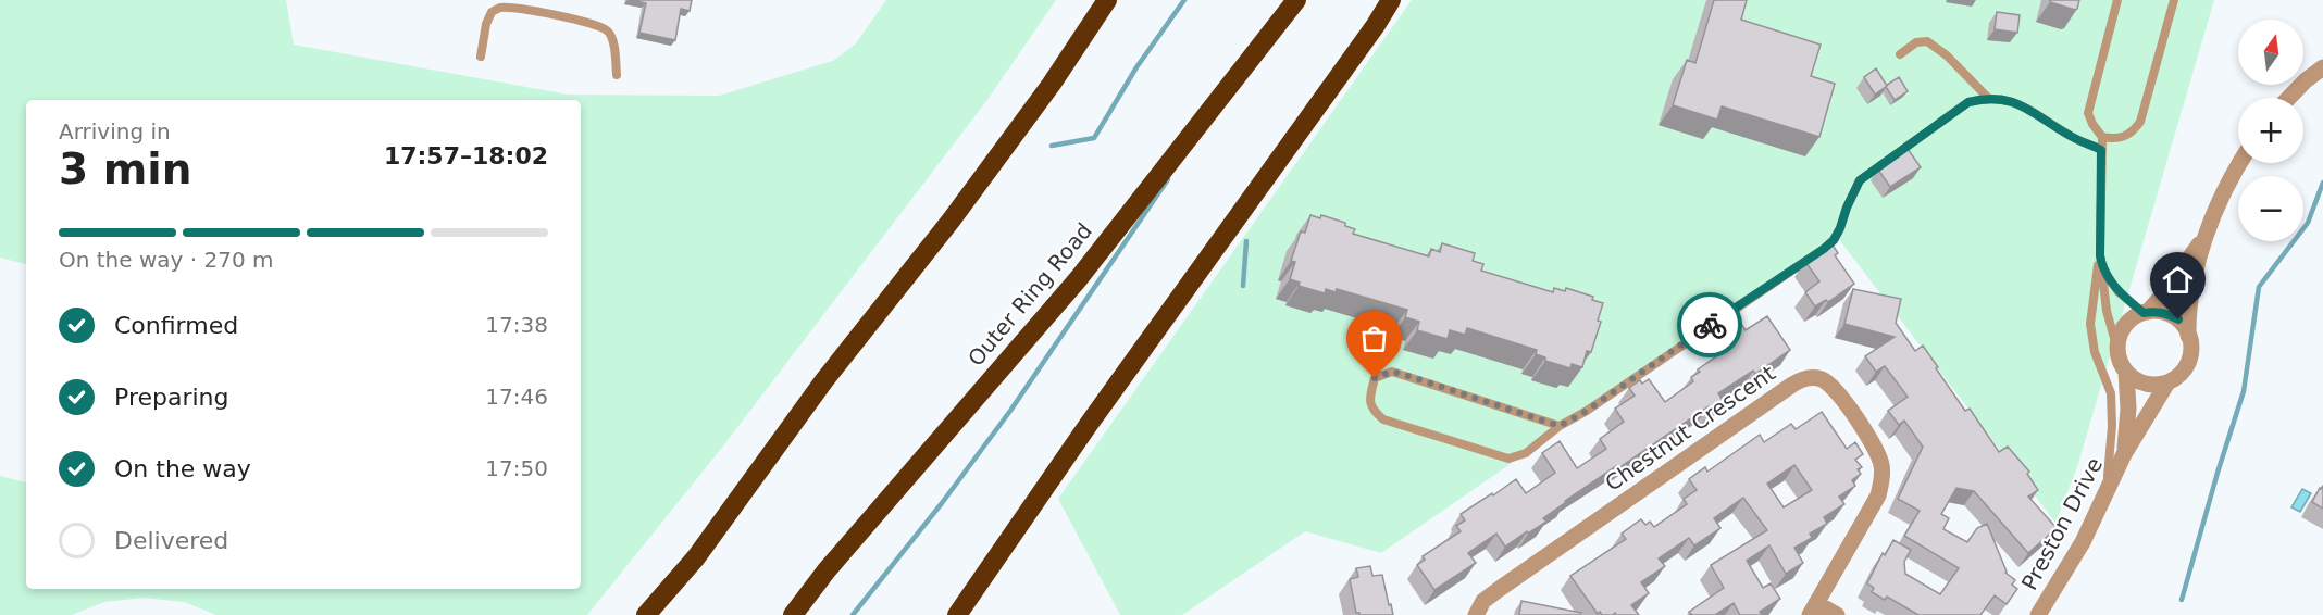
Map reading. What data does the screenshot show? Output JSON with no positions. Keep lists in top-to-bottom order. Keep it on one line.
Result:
{"streets":{"highway":["Outer Ring Road"],"street":["Chestnut Crescent","Preston Drive"]},"north":"top","page":{"map_buttons":["+","−"],"heading":["3 min","Arriving in","17:57–18:02"],"bar":"On the way · 270 m","list":[["Confirmed","17:38"],["Preparing","17:46"],["On the way","17:50"],"Delivered"]}}
